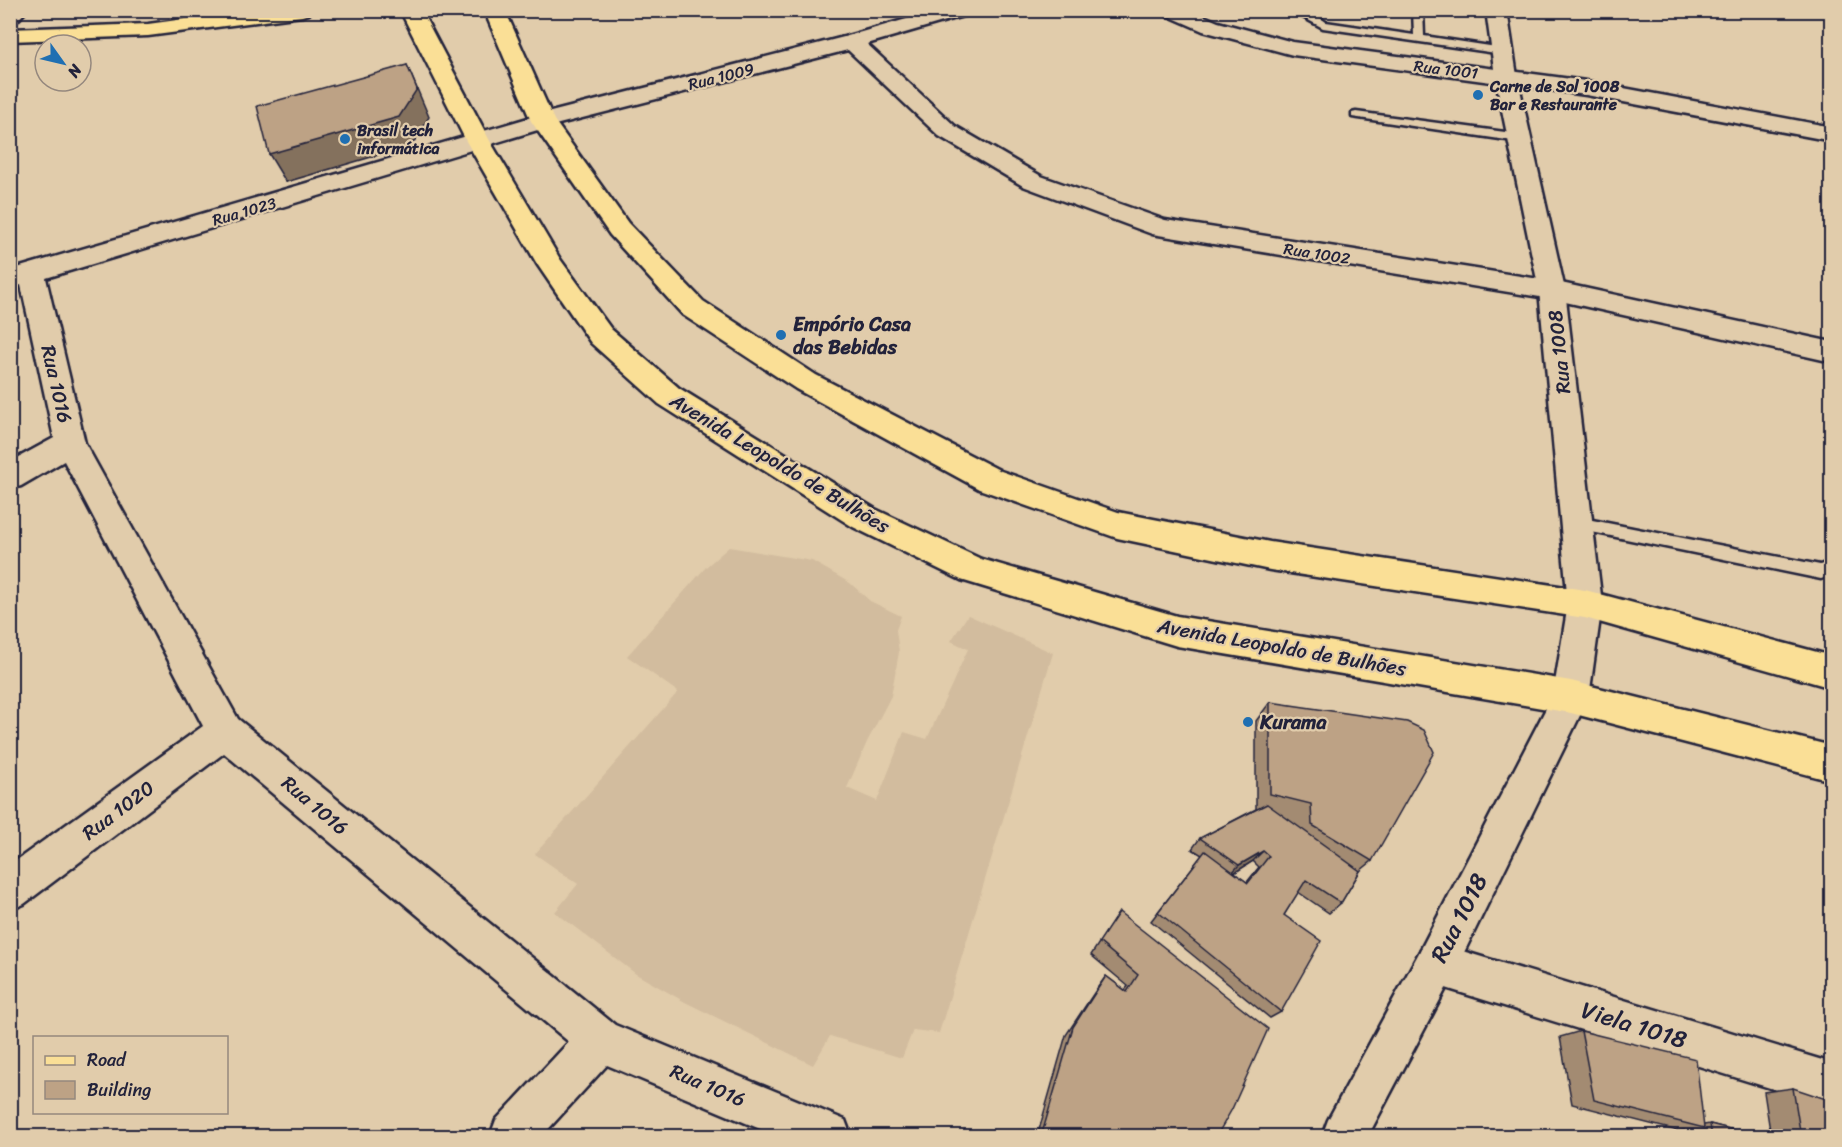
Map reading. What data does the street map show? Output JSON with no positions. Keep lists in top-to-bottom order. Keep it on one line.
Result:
{"streets":{"main road":["Avenida Leopoldo de Bulhões"],"street":["Rua 1001","Rua 1009","Rua 1023","Rua 1002","Rua 1008","Rua 1016","Rua 1020","Rua 1018","Viela 1018"]},"crossings":[["Rua 1001","Rua 1008"],["Rua 1009","Rua 1023"],["Rua 1009","Rua 1002"],["Rua 1009","Avenida Leopoldo de Bulhões"],["Rua 1023","Rua 1016"],["Rua 1023","Avenida Leopoldo de Bulhões"],["Rua 1002","Rua 1008"],["Rua 1008","Avenida Leopoldo de Bulhões"],["Rua 1008","Rua 1018"],["Rua 1016","Rua 1020"],["Avenida Leopoldo de Bulhões","Rua 1018"],["Rua 1018","Viela 1018"]],"places":["Carne de Sol 1008 Bar e Restaurante","Brasil tech informática","Empório Casa das Bebidas","Kurama"],"legend":["Road","Building"],"north":"bottom right"}
